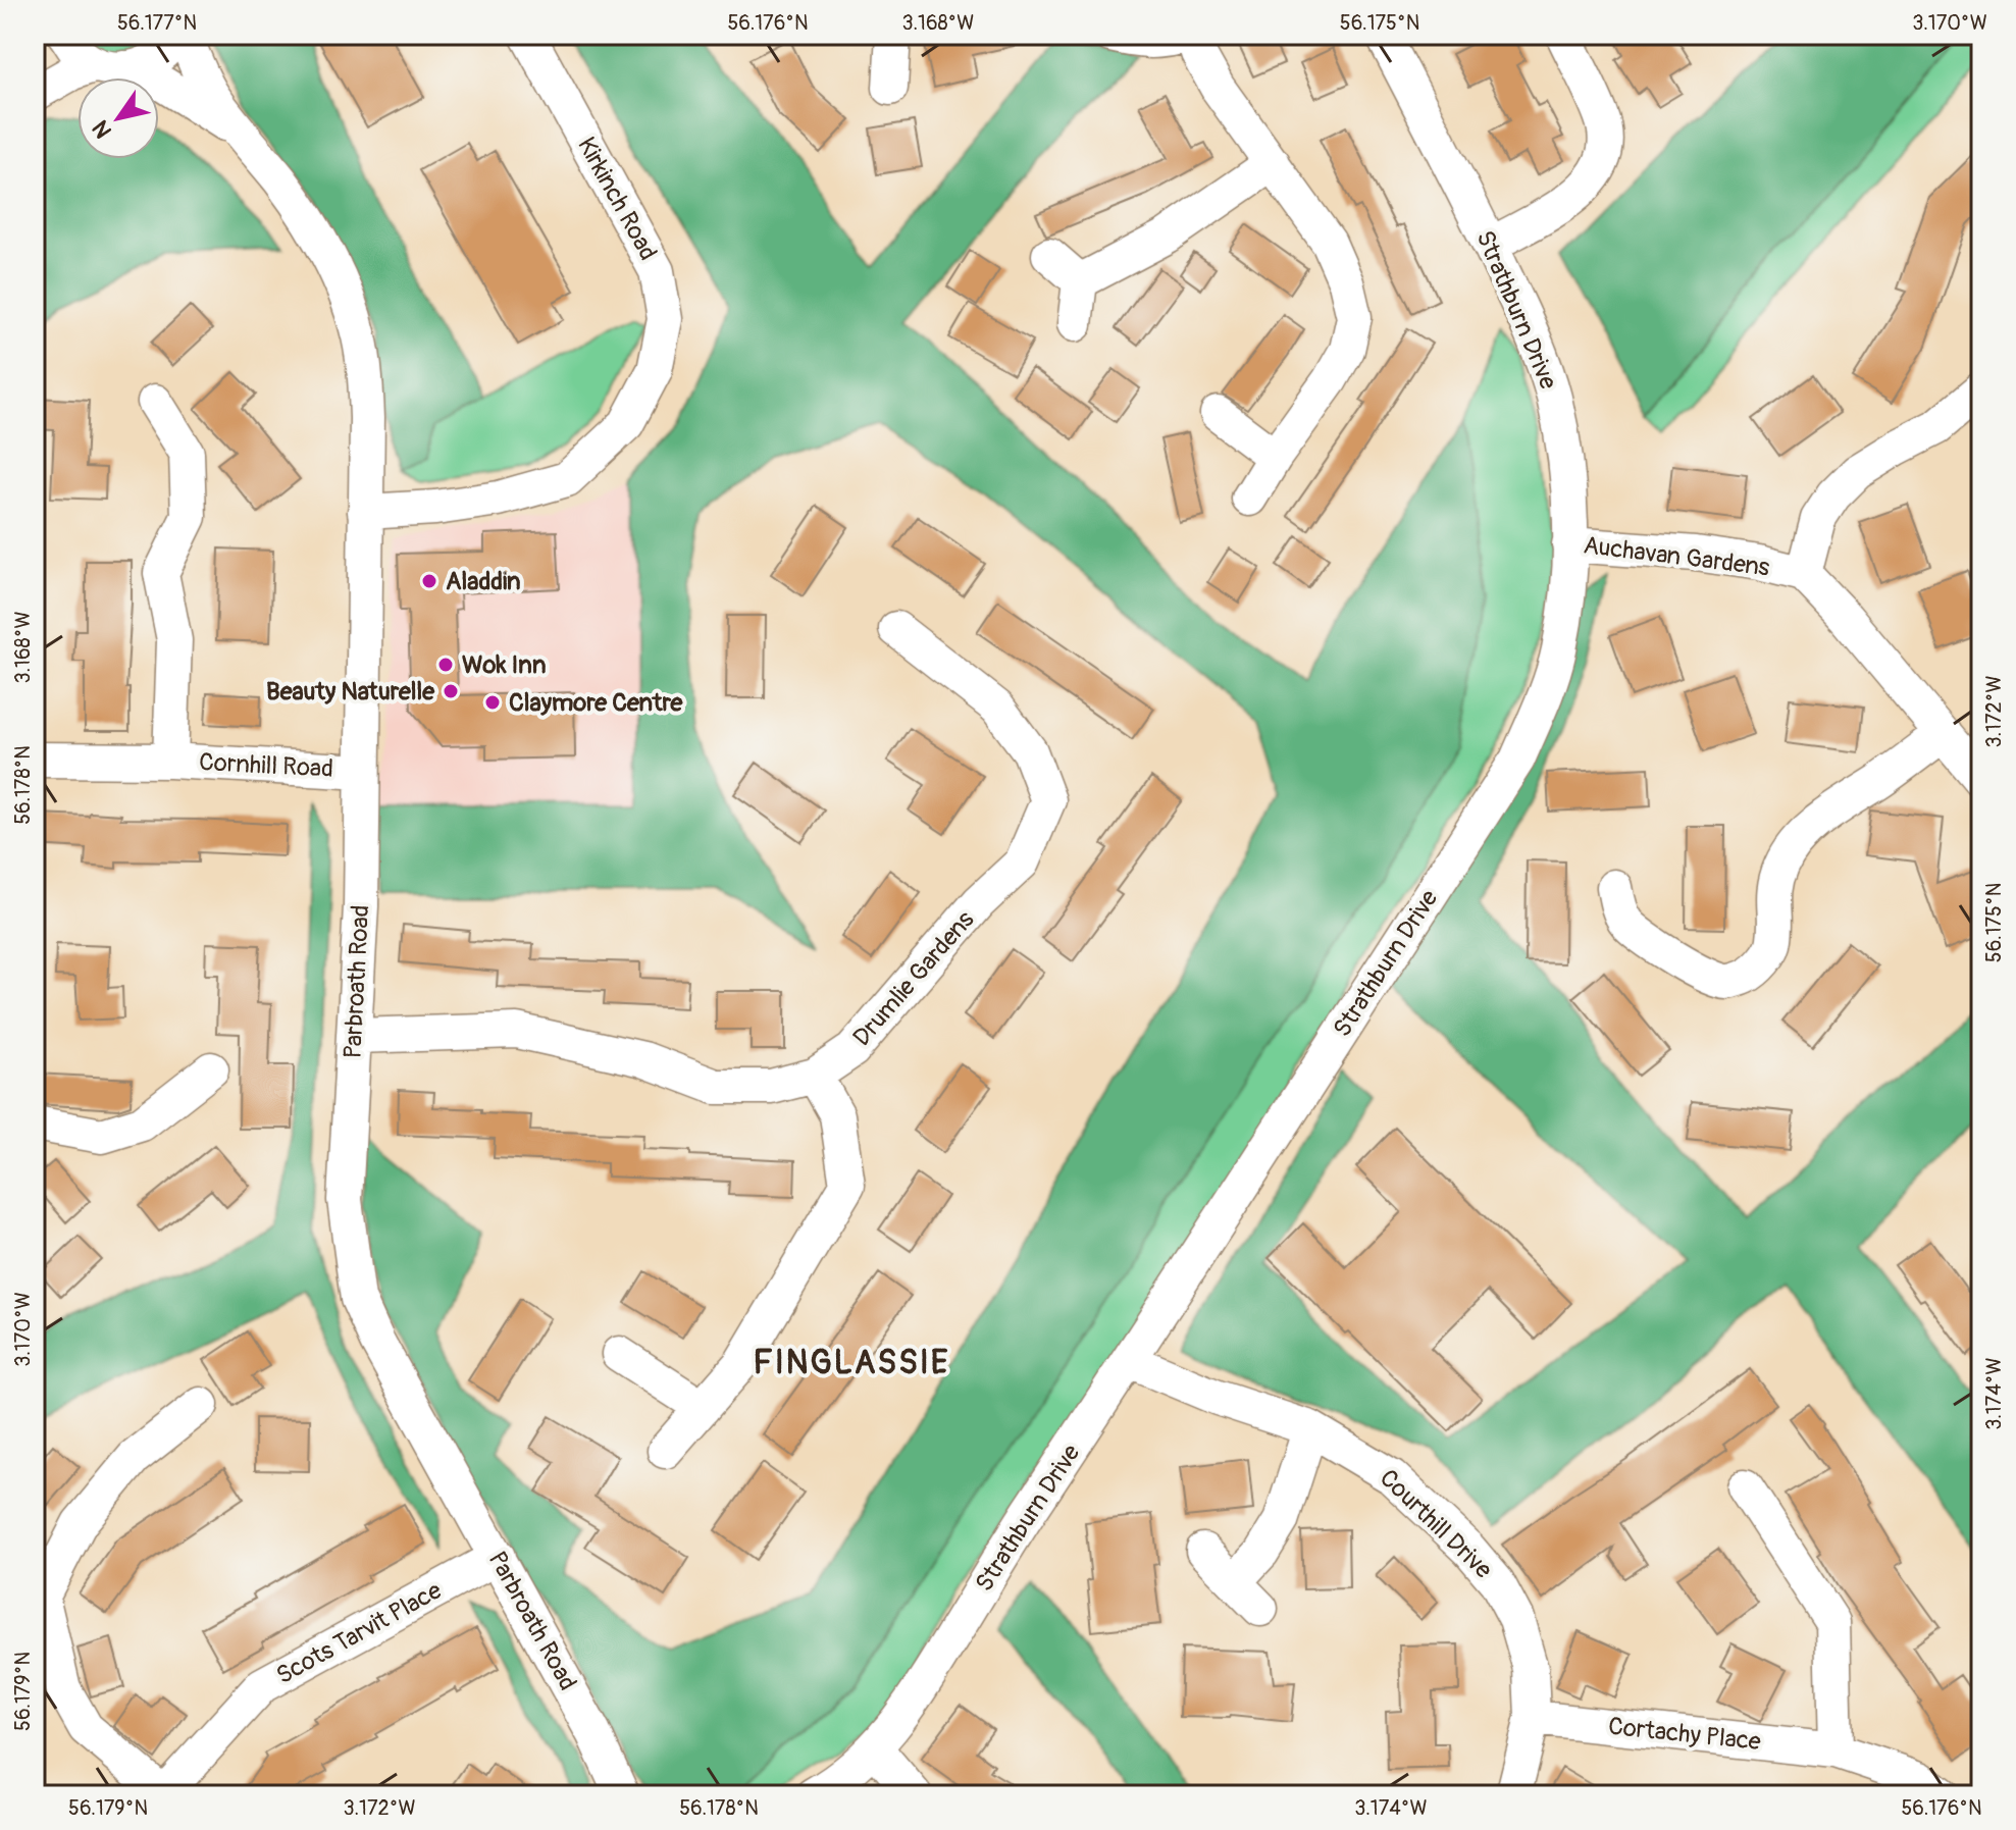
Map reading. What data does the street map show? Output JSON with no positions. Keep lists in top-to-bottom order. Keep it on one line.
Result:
{"streets":{"street":["Kirkinch Road","Strathburn Drive","Auchavan Gardens","Cornhill Road","Drumlie Gardens","Parbroath Road","Courthill Drive","Scots Tarvit Place","Cortachy Place"]},"crossings":[["Kirkinch Road","Parbroath Road"],["Strathburn Drive","Auchavan Gardens"],["Strathburn Drive","Courthill Drive"],["Cornhill Road","Parbroath Road"],["Drumlie Gardens","Parbroath Road"],["Parbroath Road","Scots Tarvit Place"],["Courthill Drive","Cortachy Place"]],"districts":["FINGLASSIE"],"places":["Aladdin","Wok Inn","Beauty Naturelle","Claymore Centre"],"north":"bottom left","coordinates":["56.177°N","56.176°N","3.168°W","56.175°N","3.170°W","3.172°W","56.178°N","3.174°W","56.179°N"]}
